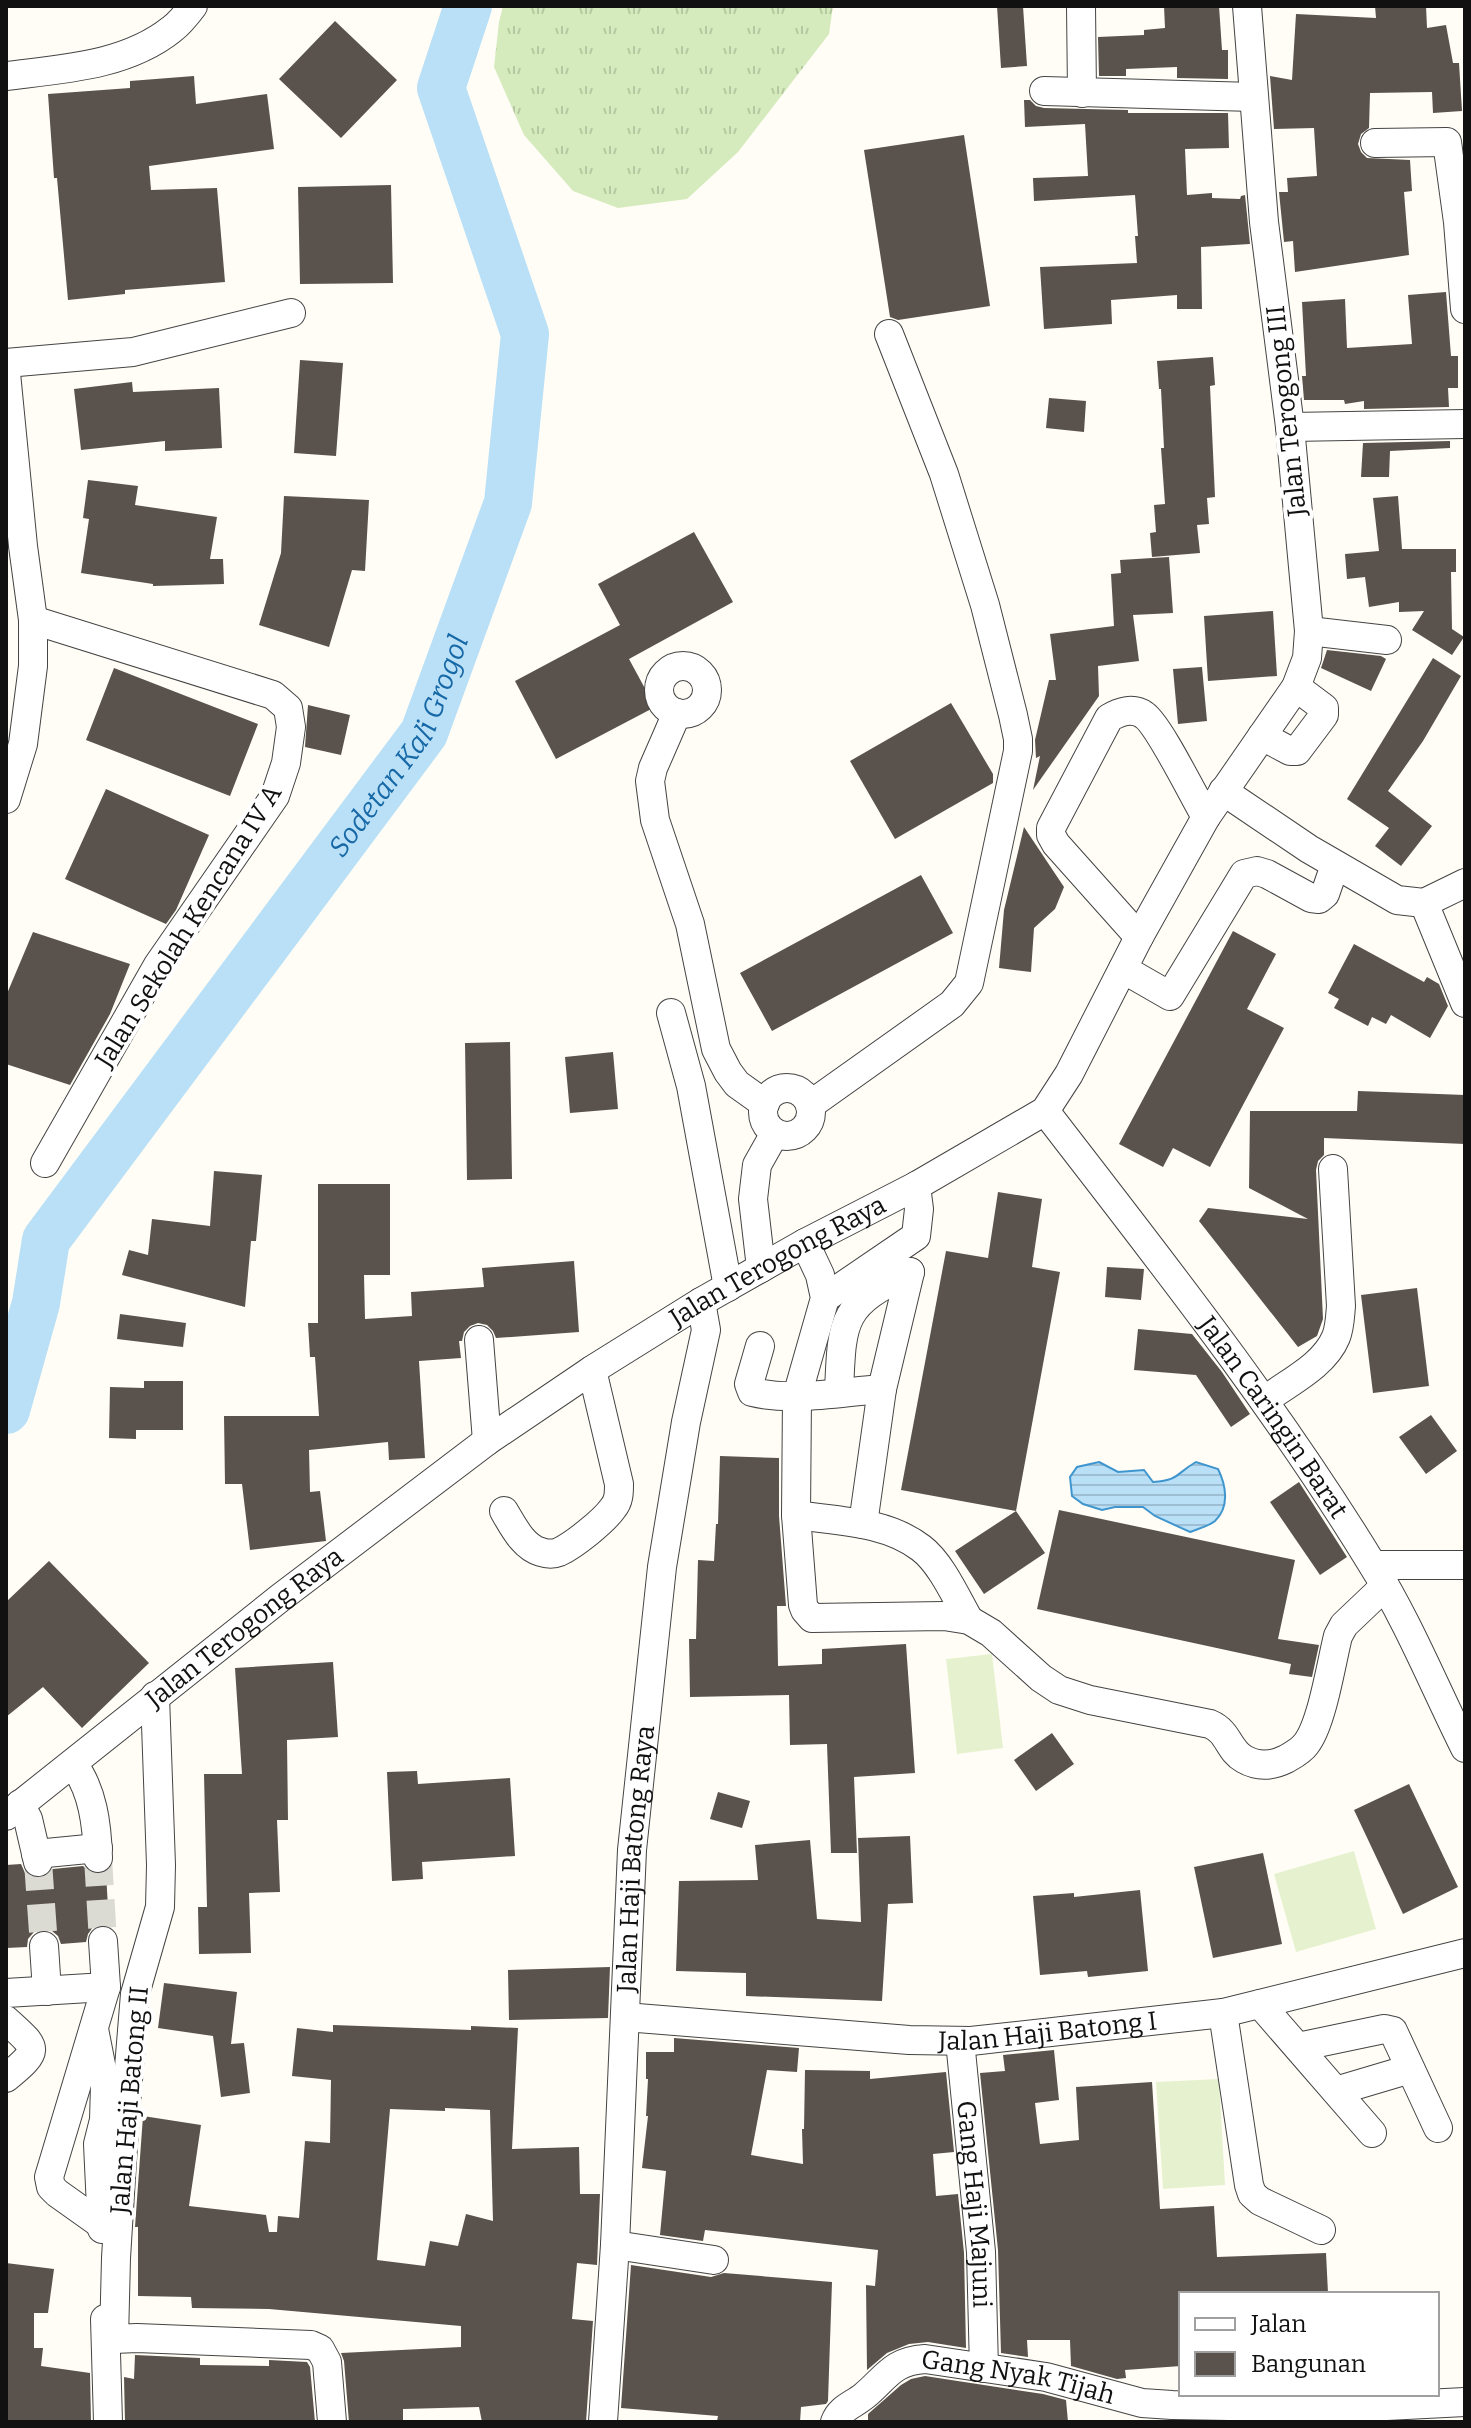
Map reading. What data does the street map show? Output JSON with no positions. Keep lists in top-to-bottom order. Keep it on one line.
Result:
{"streets":{"street":["Jalan Terogong III","Jalan Sekolah Kencana IV A","Jalan Terogong Raya","Jalan Caringin Barat","Jalan Haji Batong Raya","Jalan Haji Batong I","Jalan Haji Batong II","Gang Haji Majuni","Gang Nyak Tijah"]},"crossings":[["Jalan Terogong III","Jalan Terogong Raya"],["Jalan Terogong Raya","Jalan Caringin Barat"],["Jalan Terogong Raya","Jalan Haji Batong Raya"],["Jalan Terogong Raya","Jalan Haji Batong II"],["Jalan Haji Batong Raya","Jalan Haji Batong I"],["Jalan Haji Batong I","Gang Haji Majuni"],["Gang Haji Majuni","Gang Nyak Tijah"]],"water":["Sodetan Kali Grogol"],"legend":["Jalan","Bangunan"]}
